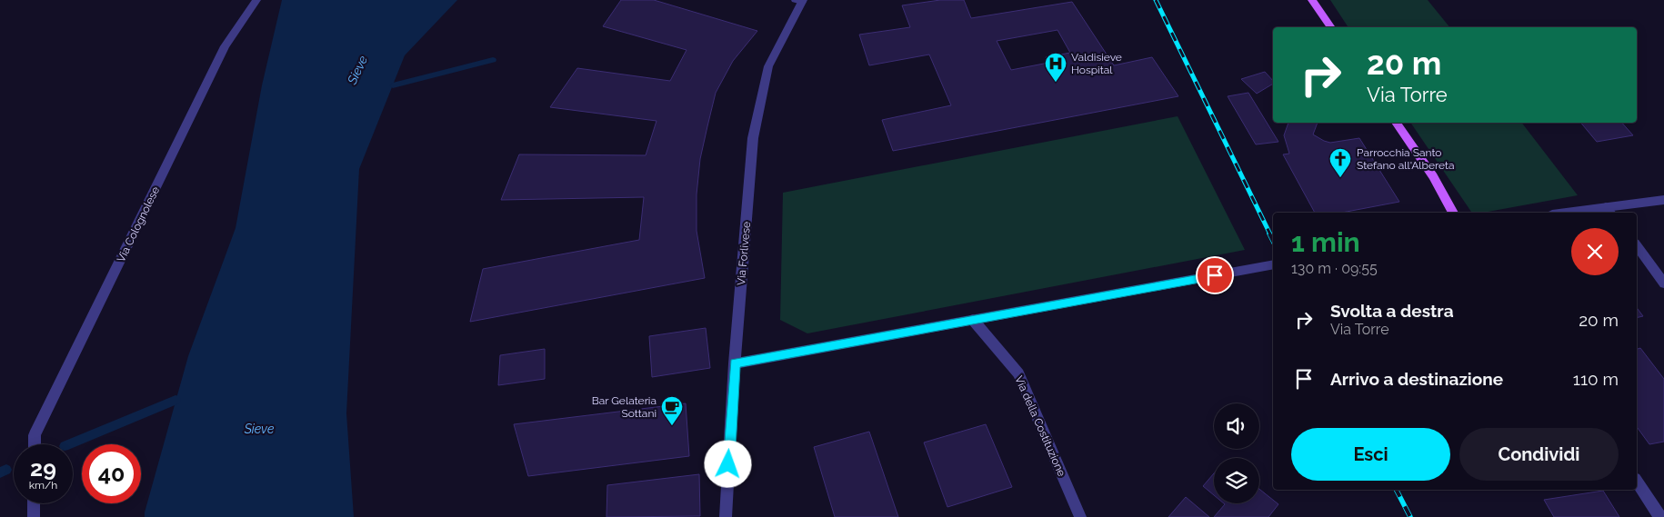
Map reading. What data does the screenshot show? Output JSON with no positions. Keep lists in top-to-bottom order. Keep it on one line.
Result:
{"streets":{"street":["Via Colognolese","Via Forlivese","Via della Costituzione"]},"water":["Sieve"],"places":{"hospital":["Valdisieve Hospital"],"church":["Parrocchia Santo Stefano all'Albereta"],"cafe":["Bar Gelateria Sottani"]},"page":{"turn":["20 m","Via Torre"],"heading":["1 min","130 m · 09:55"],"list":[{"name":"Svolta a destra","note":"Via Torre","value":"20 m"},{"name":"Arrivo a destinazione","value":"110 m"}],"buttons":["Esci","Condividi"],"speed":"29 km/h","limit":"40"}}
